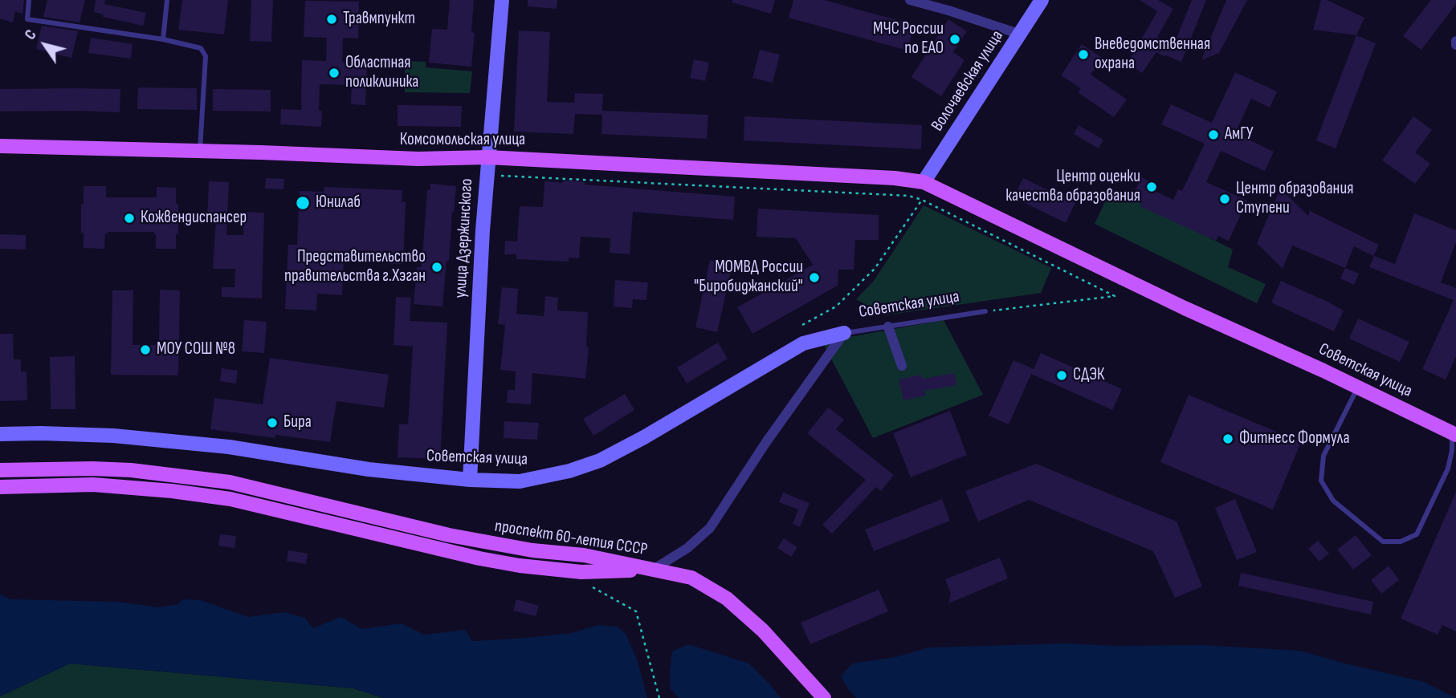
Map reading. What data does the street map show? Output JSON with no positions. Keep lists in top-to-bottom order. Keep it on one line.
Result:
{"streets":{"main road":["Волочаевская улица","Комсомольская улица","улица Дзержинского","Советская улица","проспект 60-летия СССР"]},"crossings":[["Волочаевская улица","Комсомольская улица"],["Волочаевская улица","Советская улица"],["Комсомольская улица","улица Дзержинского"],["Комсомольская улица","Советская улица"],["улица Дзержинского","Советская улица"]],"places":["Травмпункт","МЧС России по ЕАО","Вневедомственная охрана","Областная поликлиника","АмГУ","Центр оценки качества образования","Центр образования Ступени","Юнилаб","Кожвендиспансер","Представительство правительства г.Хэган","МОМВД России \"Биробиджанский\"","МОУ СОШ №8","СДЭК","Бира","Фитнесс Формула"],"north":"top left"}
